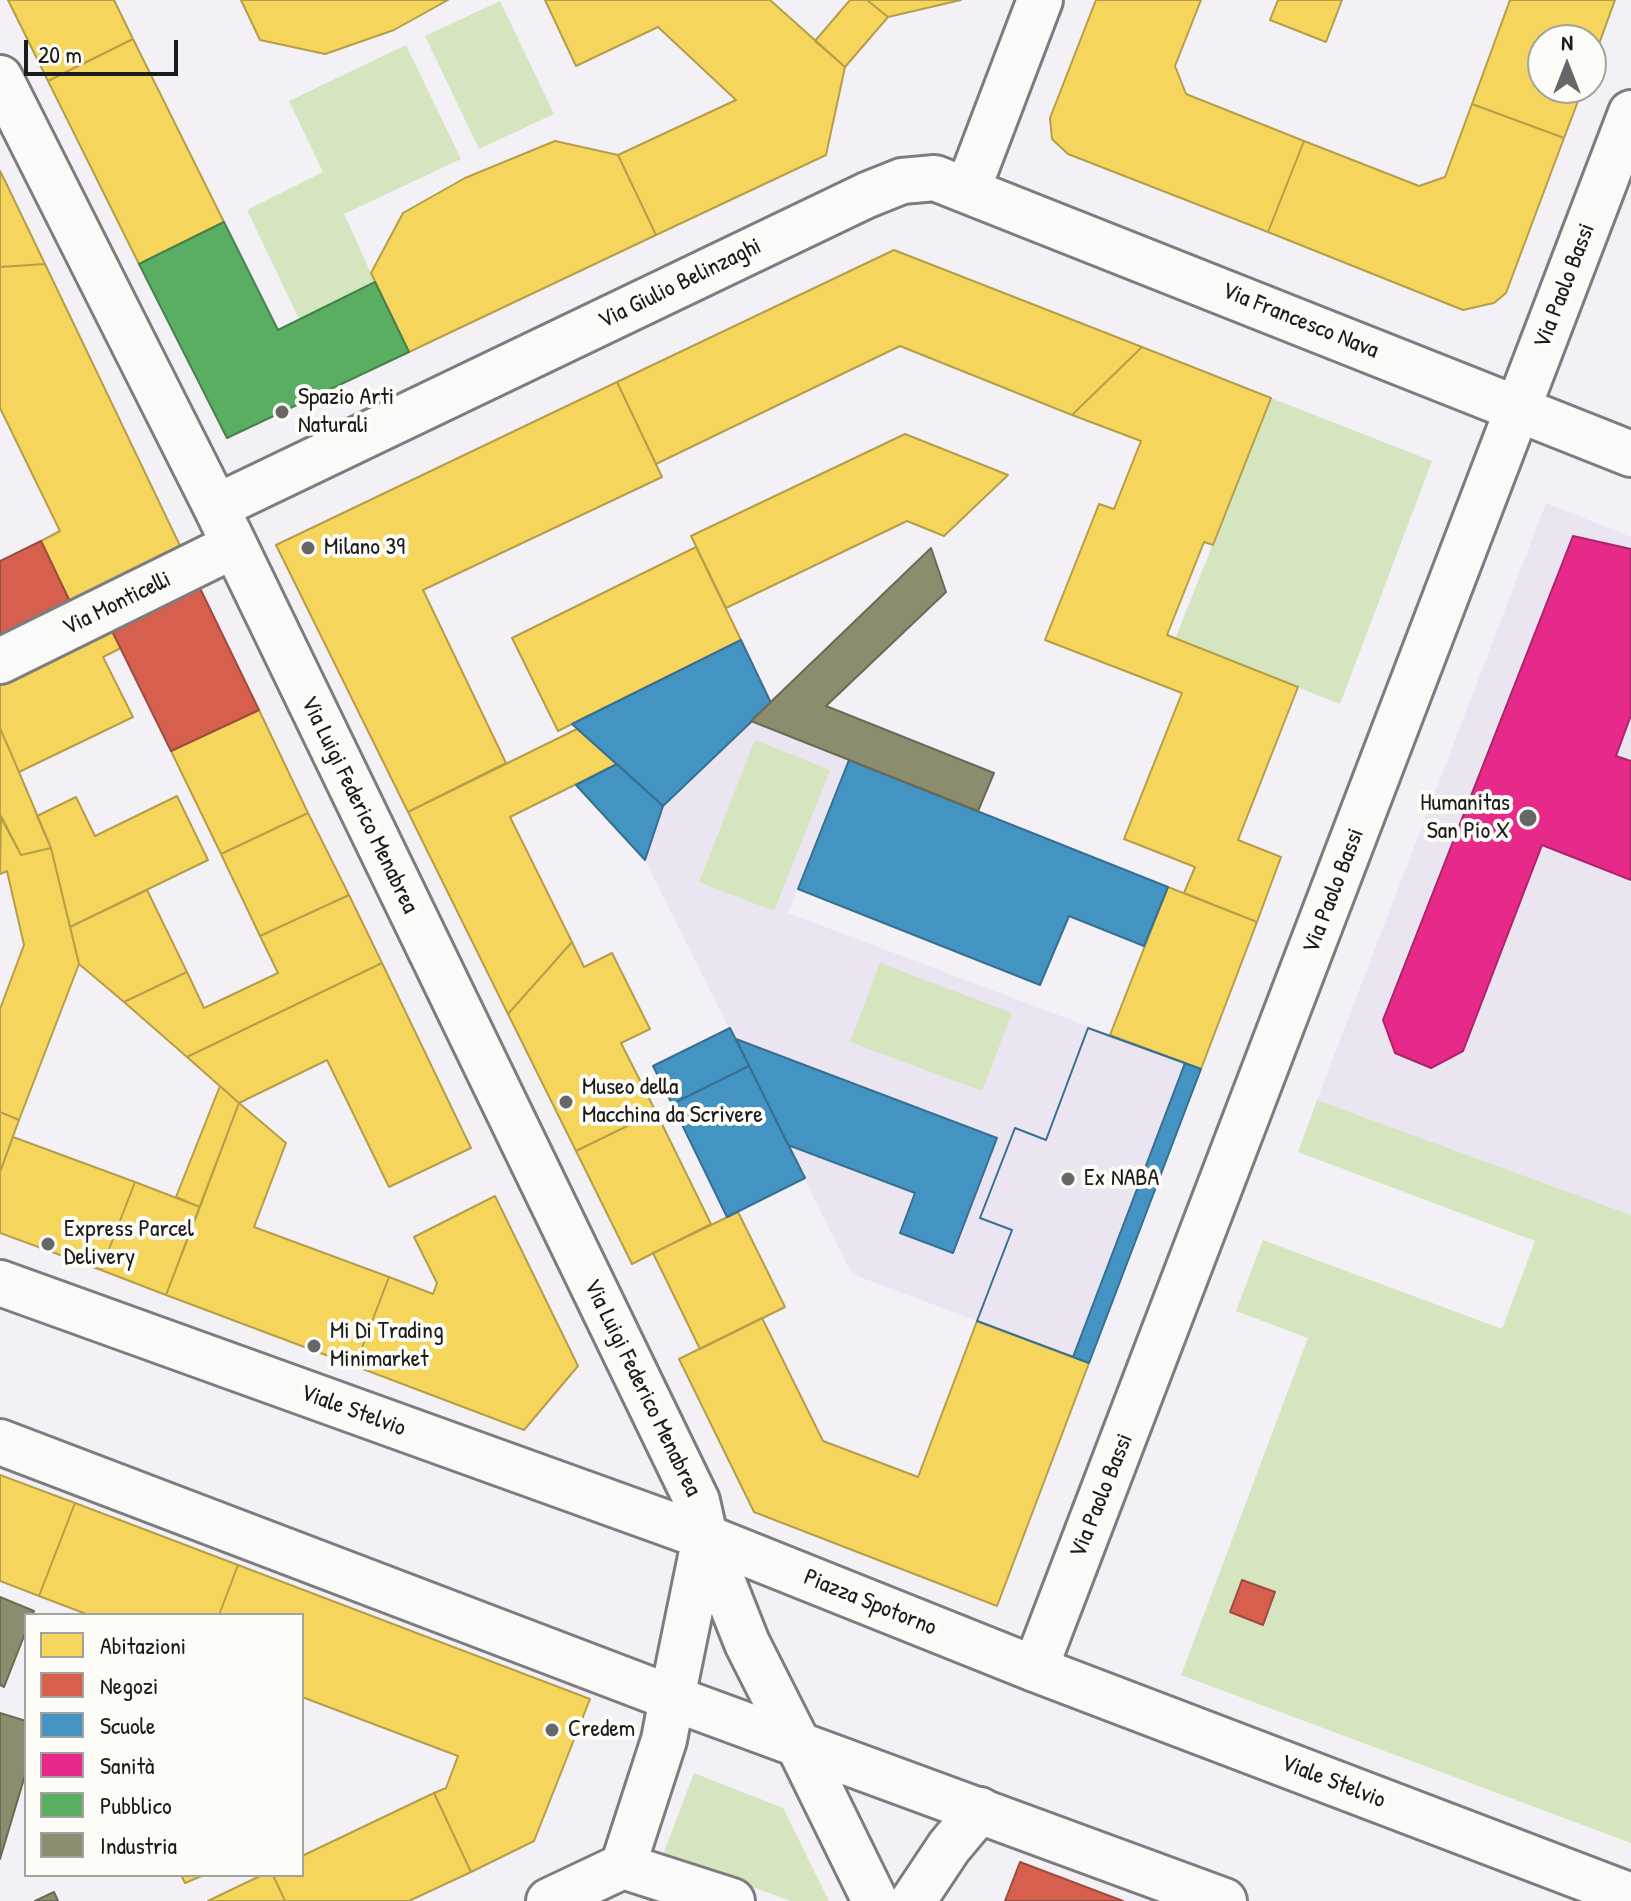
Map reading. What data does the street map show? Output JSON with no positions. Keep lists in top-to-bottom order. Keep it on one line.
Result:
{"streets":{"street":["Via Giulio Belinzaghi","Via Paolo Bassi","Via Francesco Nava","Via Monticelli","Via Luigi Federico Menabrea","Viale Stelvio","Piazza Spotorno"]},"crossings":[["Via Giulio Belinzaghi","Via Francesco Nava"],["Via Giulio Belinzaghi","Via Monticelli"],["Via Giulio Belinzaghi","Via Luigi Federico Menabrea"],["Via Paolo Bassi","Via Francesco Nava"],["Via Paolo Bassi","Viale Stelvio"],["Via Paolo Bassi","Piazza Spotorno"],["Via Monticelli","Via Luigi Federico Menabrea"],["Via Luigi Federico Menabrea","Viale Stelvio"],["Via Luigi Federico Menabrea","Piazza Spotorno"],["Viale Stelvio","Piazza Spotorno"]],"places":["Spazio Arti Naturali","Milano 39","Humanitas San Pio X","Museo della Macchina da Scrivere","Ex NABA","Express Parcel Delivery","Mi Di Trading Minimarket","Credem"],"legend":["Abitazioni","Negozi","Scuole","Sanità","Pubblico","Industria"],"scale_bar":"20 m","north":"top"}
